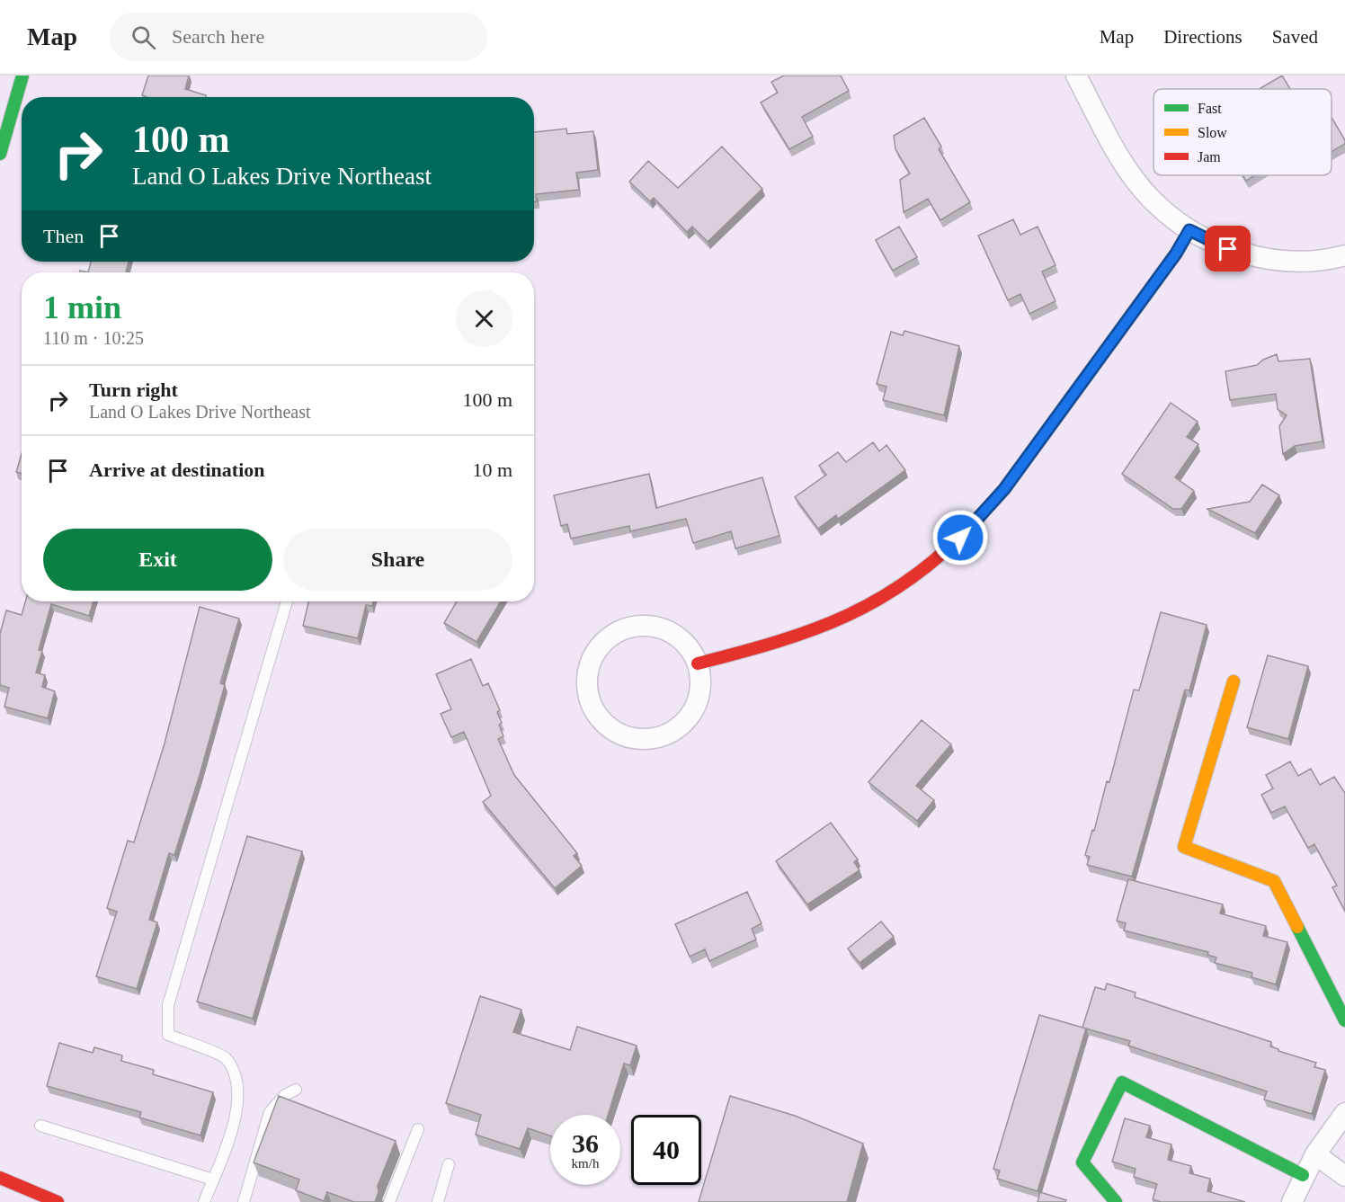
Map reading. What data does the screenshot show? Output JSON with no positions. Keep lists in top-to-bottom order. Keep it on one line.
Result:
{"legend":["Fast","Slow","Jam"],"page":{"header":"Map","search":"Search here","nav":["Map","Directions","Saved"],"turn":["100 m","Land O Lakes Drive Northeast"],"then":"Then","heading":["1 min","110 m · 10:25"],"list":[{"name":"Turn right","note":"Land O Lakes Drive Northeast","value":"100 m"},{"name":"Arrive at destination","value":"10 m"}],"buttons":["Exit","Share"],"speed":"36 km/h","limit":"40"}}
